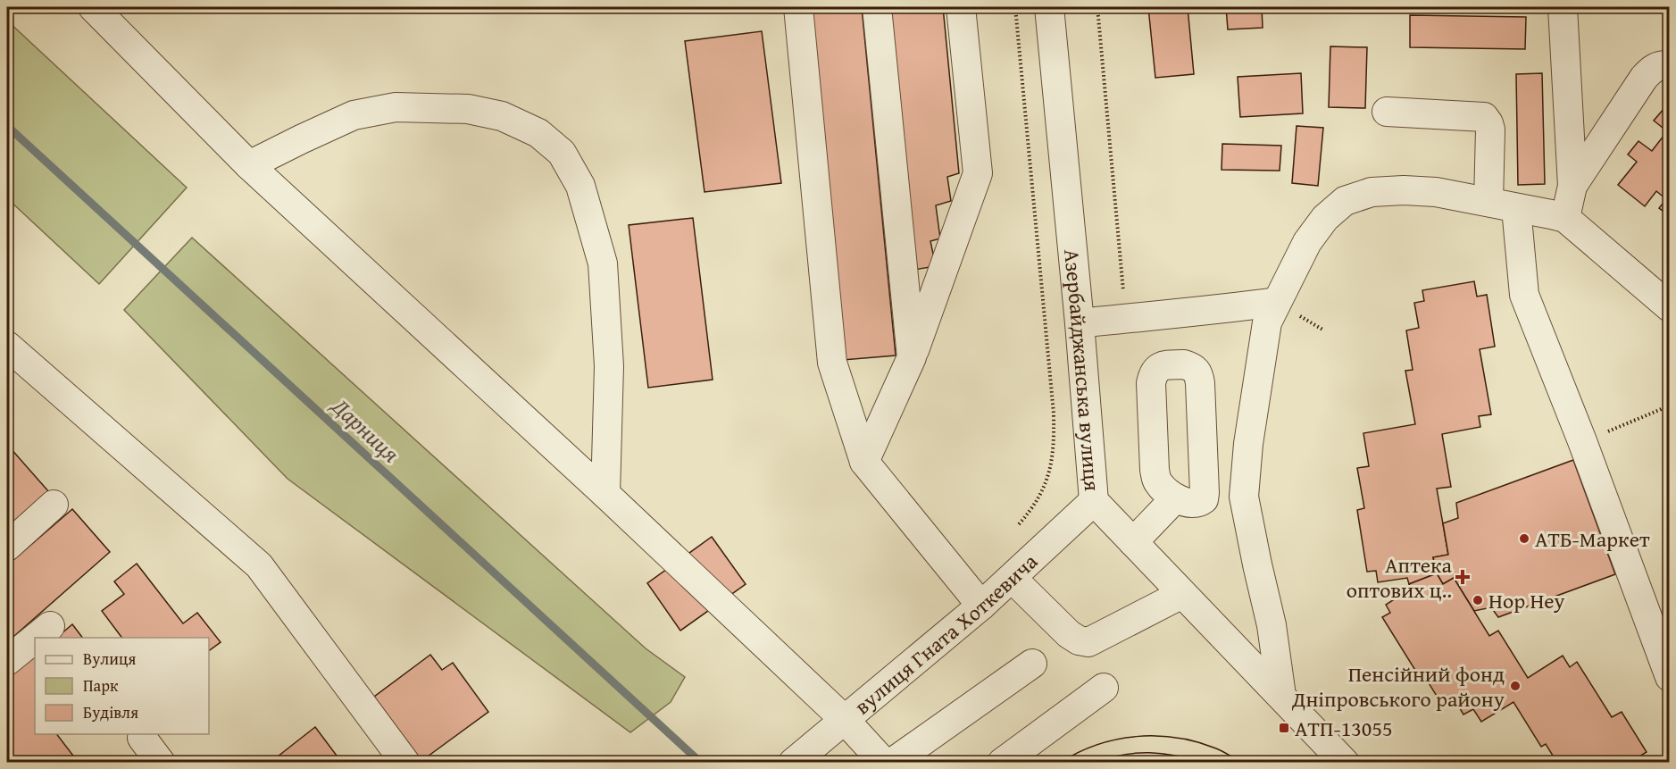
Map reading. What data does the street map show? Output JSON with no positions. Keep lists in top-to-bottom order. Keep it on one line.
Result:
{"streets":{"street":["Азербайджанська вулиця","вулиця Гната Хоткевича"]},"crossings":[["Азербайджанська вулиця","вулиця Гната Хоткевича"]],"water":["Дарниця"],"places":{"other":["АТБ-Маркет","Hop Hey","Пенсійний фонд Дніпровського району"],"health":["Аптека оптових ц‥"],"transit":["АТП-13055"]},"legend":["Вулиця","Парк","Будівля"]}
